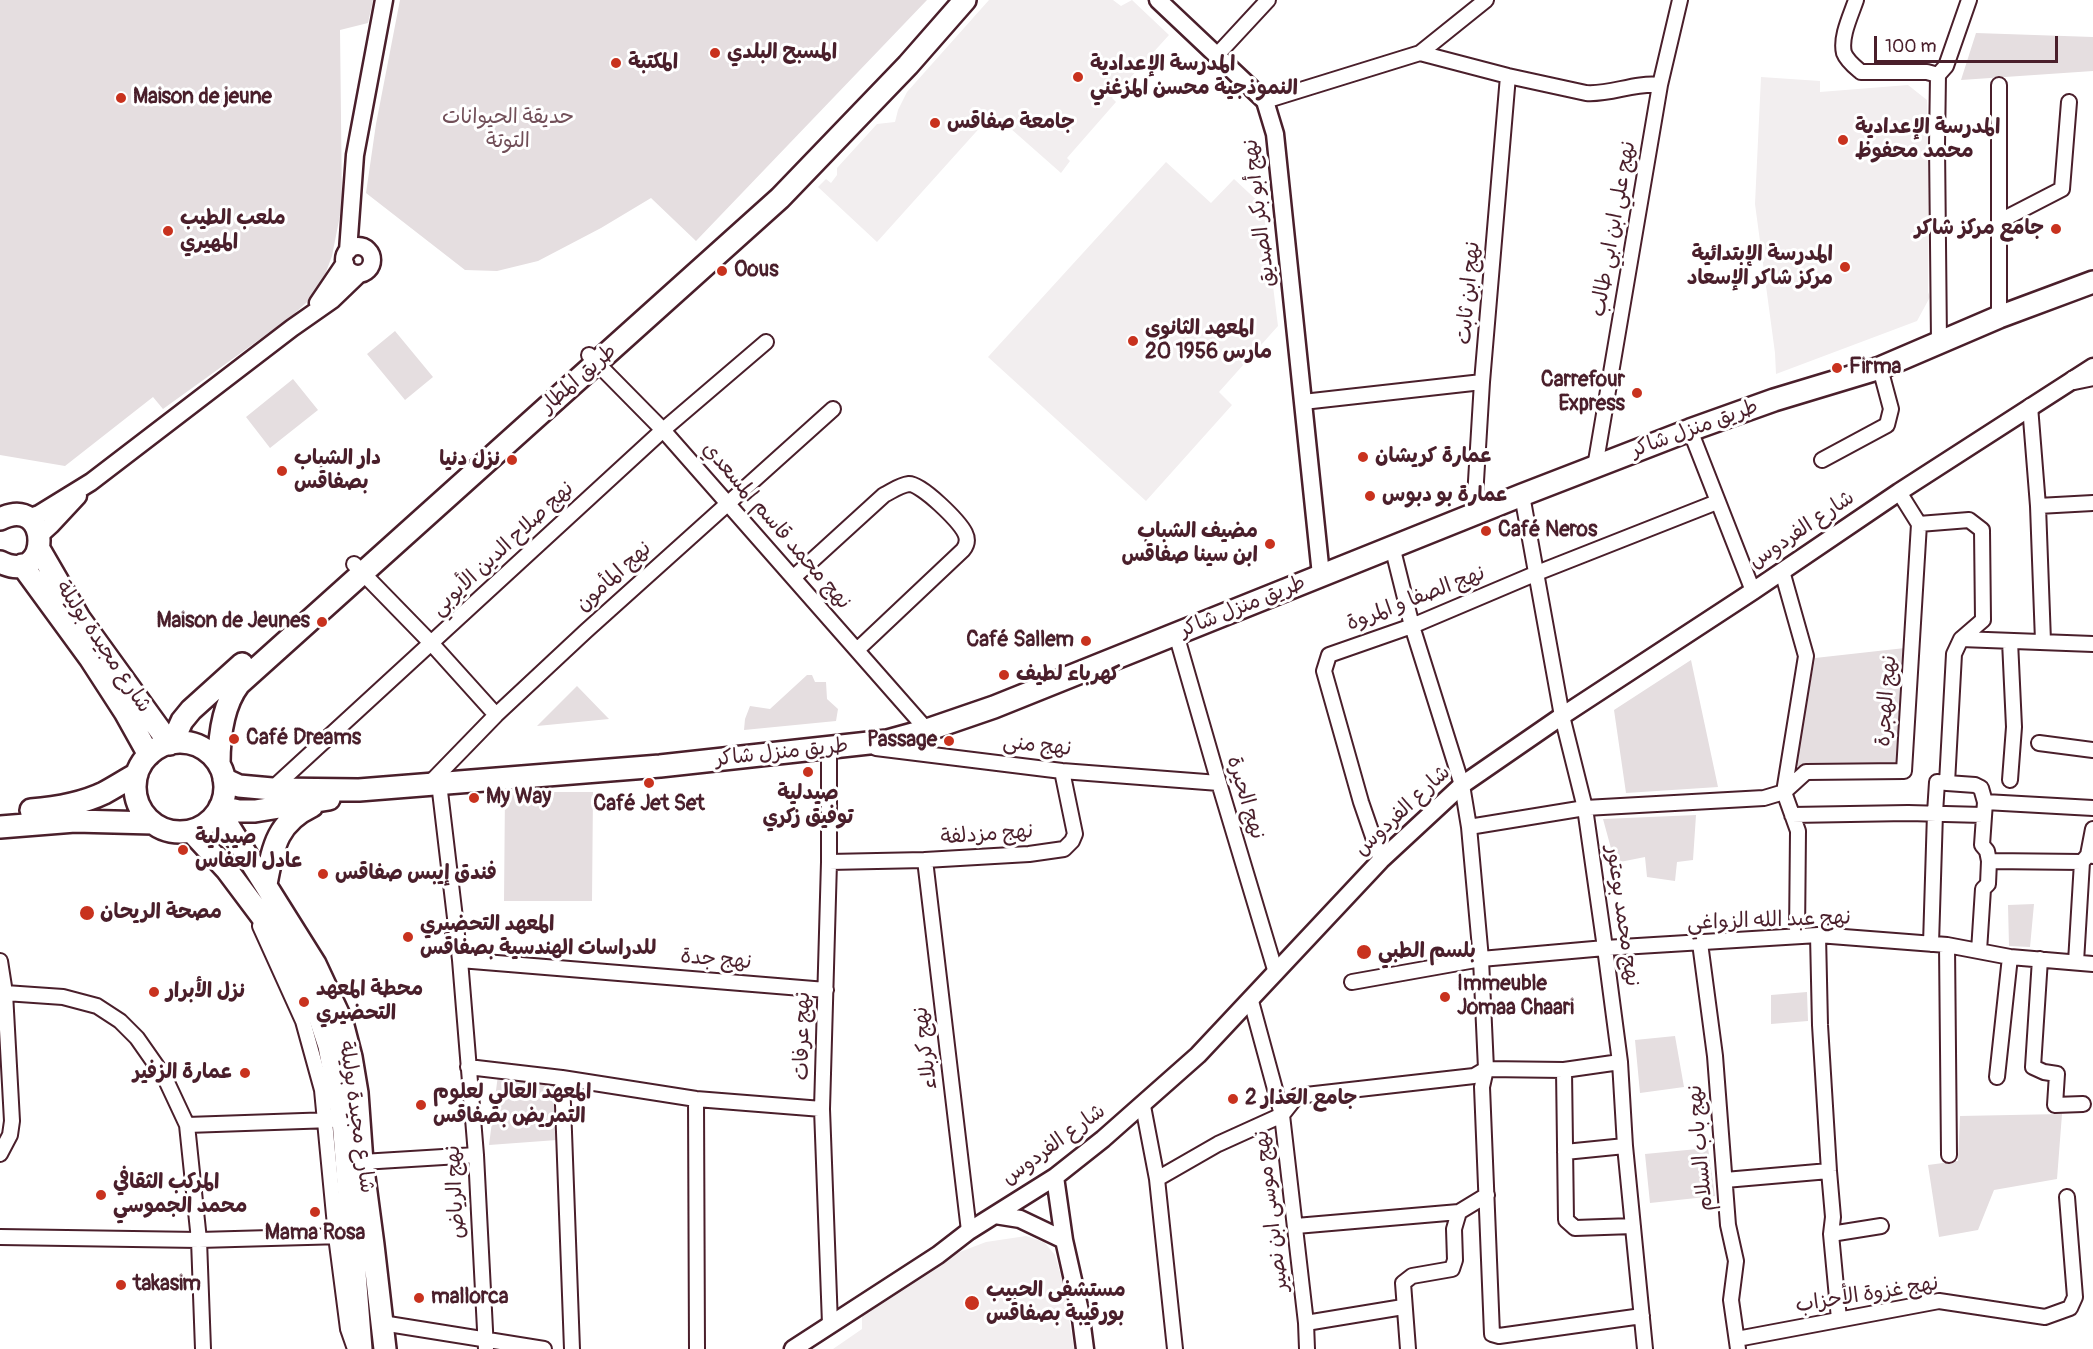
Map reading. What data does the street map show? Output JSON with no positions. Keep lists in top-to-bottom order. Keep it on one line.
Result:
{"streets":{"main road":["طريق المطار","طريق منزل شاكر","شارع مجيدة بوليلة"],"street":["نهج أبو بكر الصديق","نهج علي ابن ابي طالب","نهج ابن ثابت","نهج محمد قاسم المسعدي","شارع الفردوس","نهج صلاح الدين الأيوبي","نهج المأمون","نهج الصفا و المروة","نهج الهجرة","نهج منى","نهج الحيرة","نهج مزدلفة","نهج محمد بوعتور","نهج عبد الله الزواغي","نهج جدة","نهج عرفات","نهج كربلاء","نهج باب السلام","نهج الرياض","نهج موسى ابن نصير","نهج غزوة الأحزاب"]},"crossings":[["نهج أبو بكر الصديق","طريق منزل شاكر"],["نهج علي ابن ابي طالب","طريق منزل شاكر"],["نهج ابن ثابت","طريق منزل شاكر"],["طريق المطار","طريق منزل شاكر"],["طريق المطار","نهج محمد قاسم المسعدي"],["طريق المطار","شارع مجيدة بوليلة"],["طريق منزل شاكر","نهج محمد قاسم المسعدي"],["طريق منزل شاكر","نهج صلاح الدين الأيوبي"],["طريق منزل شاكر","نهج المأمون"],["طريق منزل شاكر","شارع مجيدة بوليلة"],["طريق منزل شاكر","نهج منى"],["طريق منزل شاكر","نهج الحيرة"],["طريق منزل شاكر","نهج محمد بوعتور"],["طريق منزل شاكر","نهج عرفات"],["طريق منزل شاكر","نهج الرياض"],["نهج محمد قاسم المسعدي","نهج صلاح الدين الأيوبي"],["نهج محمد قاسم المسعدي","نهج المأمون"],["شارع الفردوس","نهج الصفا و المروة"],["شارع الفردوس","نهج الحيرة"],["شارع الفردوس","نهج محمد بوعتور"],["شارع الفردوس","نهج عرفات"],["شارع الفردوس","نهج كربلاء"],["شارع الفردوس","نهج موسى ابن نصير"],["نهج المأمون","نهج الرياض"],["نهج الصفا و المروة","نهج محمد بوعتور"],["نهج الهجرة","نهج محمد بوعتور"],["نهج منى","نهج الحيرة"],["نهج منى","نهج مزدلفة"],["نهج مزدلفة","نهج عرفات"],["نهج مزدلفة","نهج كربلاء"],["نهج محمد بوعتور","نهج عبد الله الزواغي"],["نهج عبد الله الزواغي","نهج باب السلام"],["نهج جدة","نهج عرفات"],["نهج جدة","نهج الرياض"],["نهج باب السلام","نهج غزوة الأحزاب"]],"parks":["حديقة الحيوانات التوتة"],"places":["المسبح البلدي","المكتبة","المدرسة الإعدادية النموذجية محسن المزغني","Maison de jeune","جامعة صفاقس","المدرسة الإعدادية محمد محفوظ","جامع مركز شاكر","ملعب الطيب المهيري","المدرسة الإبتدائية مركز شاكر الإسعاد","Oous","المعهد الثانوي 20 مارس 1956","Firma","Carrefour Express","عمارة كريشان","نزل دنيا","دار الشباب بصفاقس","عمارة بو دبوس","Café Neros","مضيف الشباب ابن سينا صفاقس","Maison de Jeunes","Café Sallem","كهرباء لطيف","Café Dreams","Passage","صيدلية توفيق زكري","Café Jet Set","My Way","صيدلية عادل العفاس","فندق إيبس صفاقس","مصحة الريحان","المعهد التحضيري للدراسات الهندسية بصفاقس","بلسم الطبي","نزل الأبرار","Immeuble Jomaa Chaari","محطة المعهد التحضيري","عمارة الزفير","جامع العذار 2","المعهد العالي لعلوم التمريض بصفاقس","المركب الثقافي محمد الجموسي","Mama Rosa","takasim","mallorca","مستشفى الحبيب بورقيبة بصفاقس"],"scale_bar":"100 m"}
